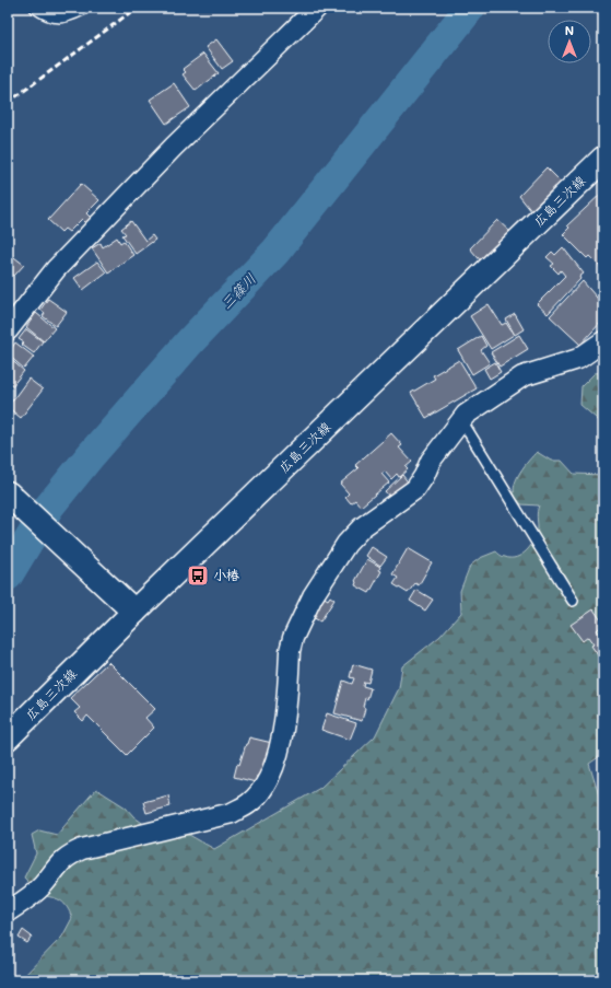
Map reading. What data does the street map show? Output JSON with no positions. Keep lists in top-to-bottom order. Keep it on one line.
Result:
{"streets":{"main road":["広島三次線"]},"water":["三篠川"],"places":{"bus stop":["小椿"]},"north":"top"}
